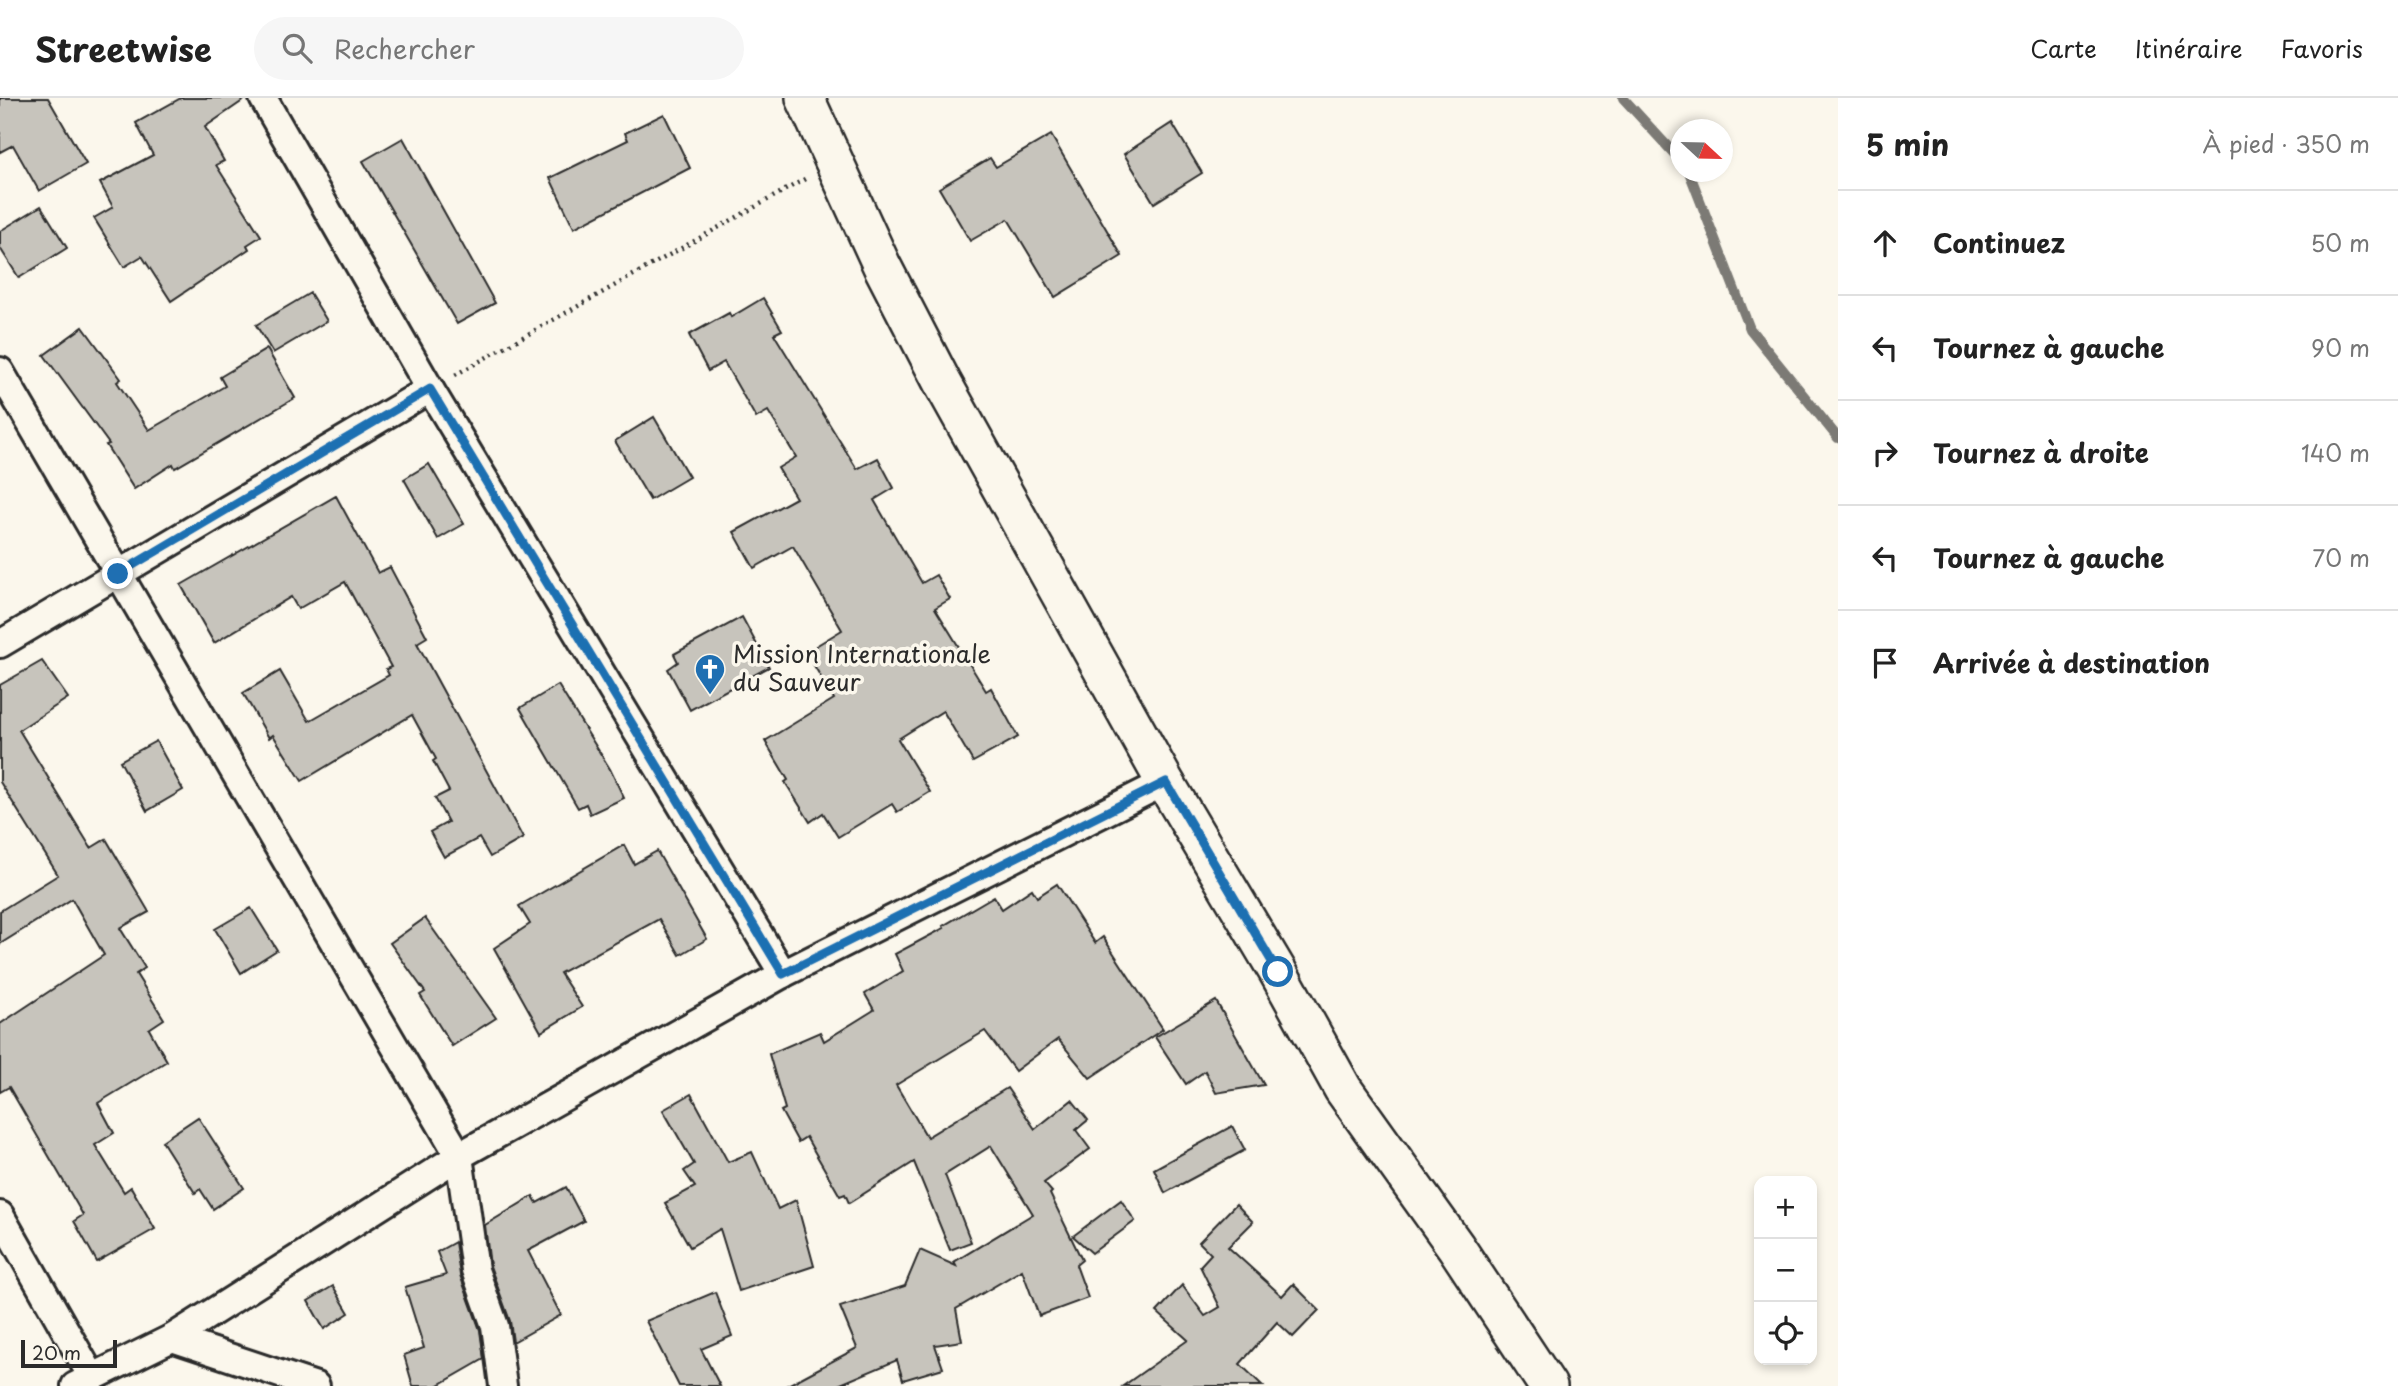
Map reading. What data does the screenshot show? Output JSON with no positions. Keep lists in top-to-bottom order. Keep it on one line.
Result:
{"places":{"church":["Mission Internationale du Sauveur"]},"scale_bar":"20 m","north":"right","page":{"header":"Streetwise","search":"Rechercher","nav":["Carte","Itinéraire","Favoris"],"heading":["5 min","À pied · 350 m"],"list":[["Continuez","50 m"],["Tournez à gauche","90 m"],["Tournez à droite","140 m"],["Tournez à gauche","70 m"],"Arrivée à destination"],"map_buttons":["+","−"],"scale":"20 m"}}
